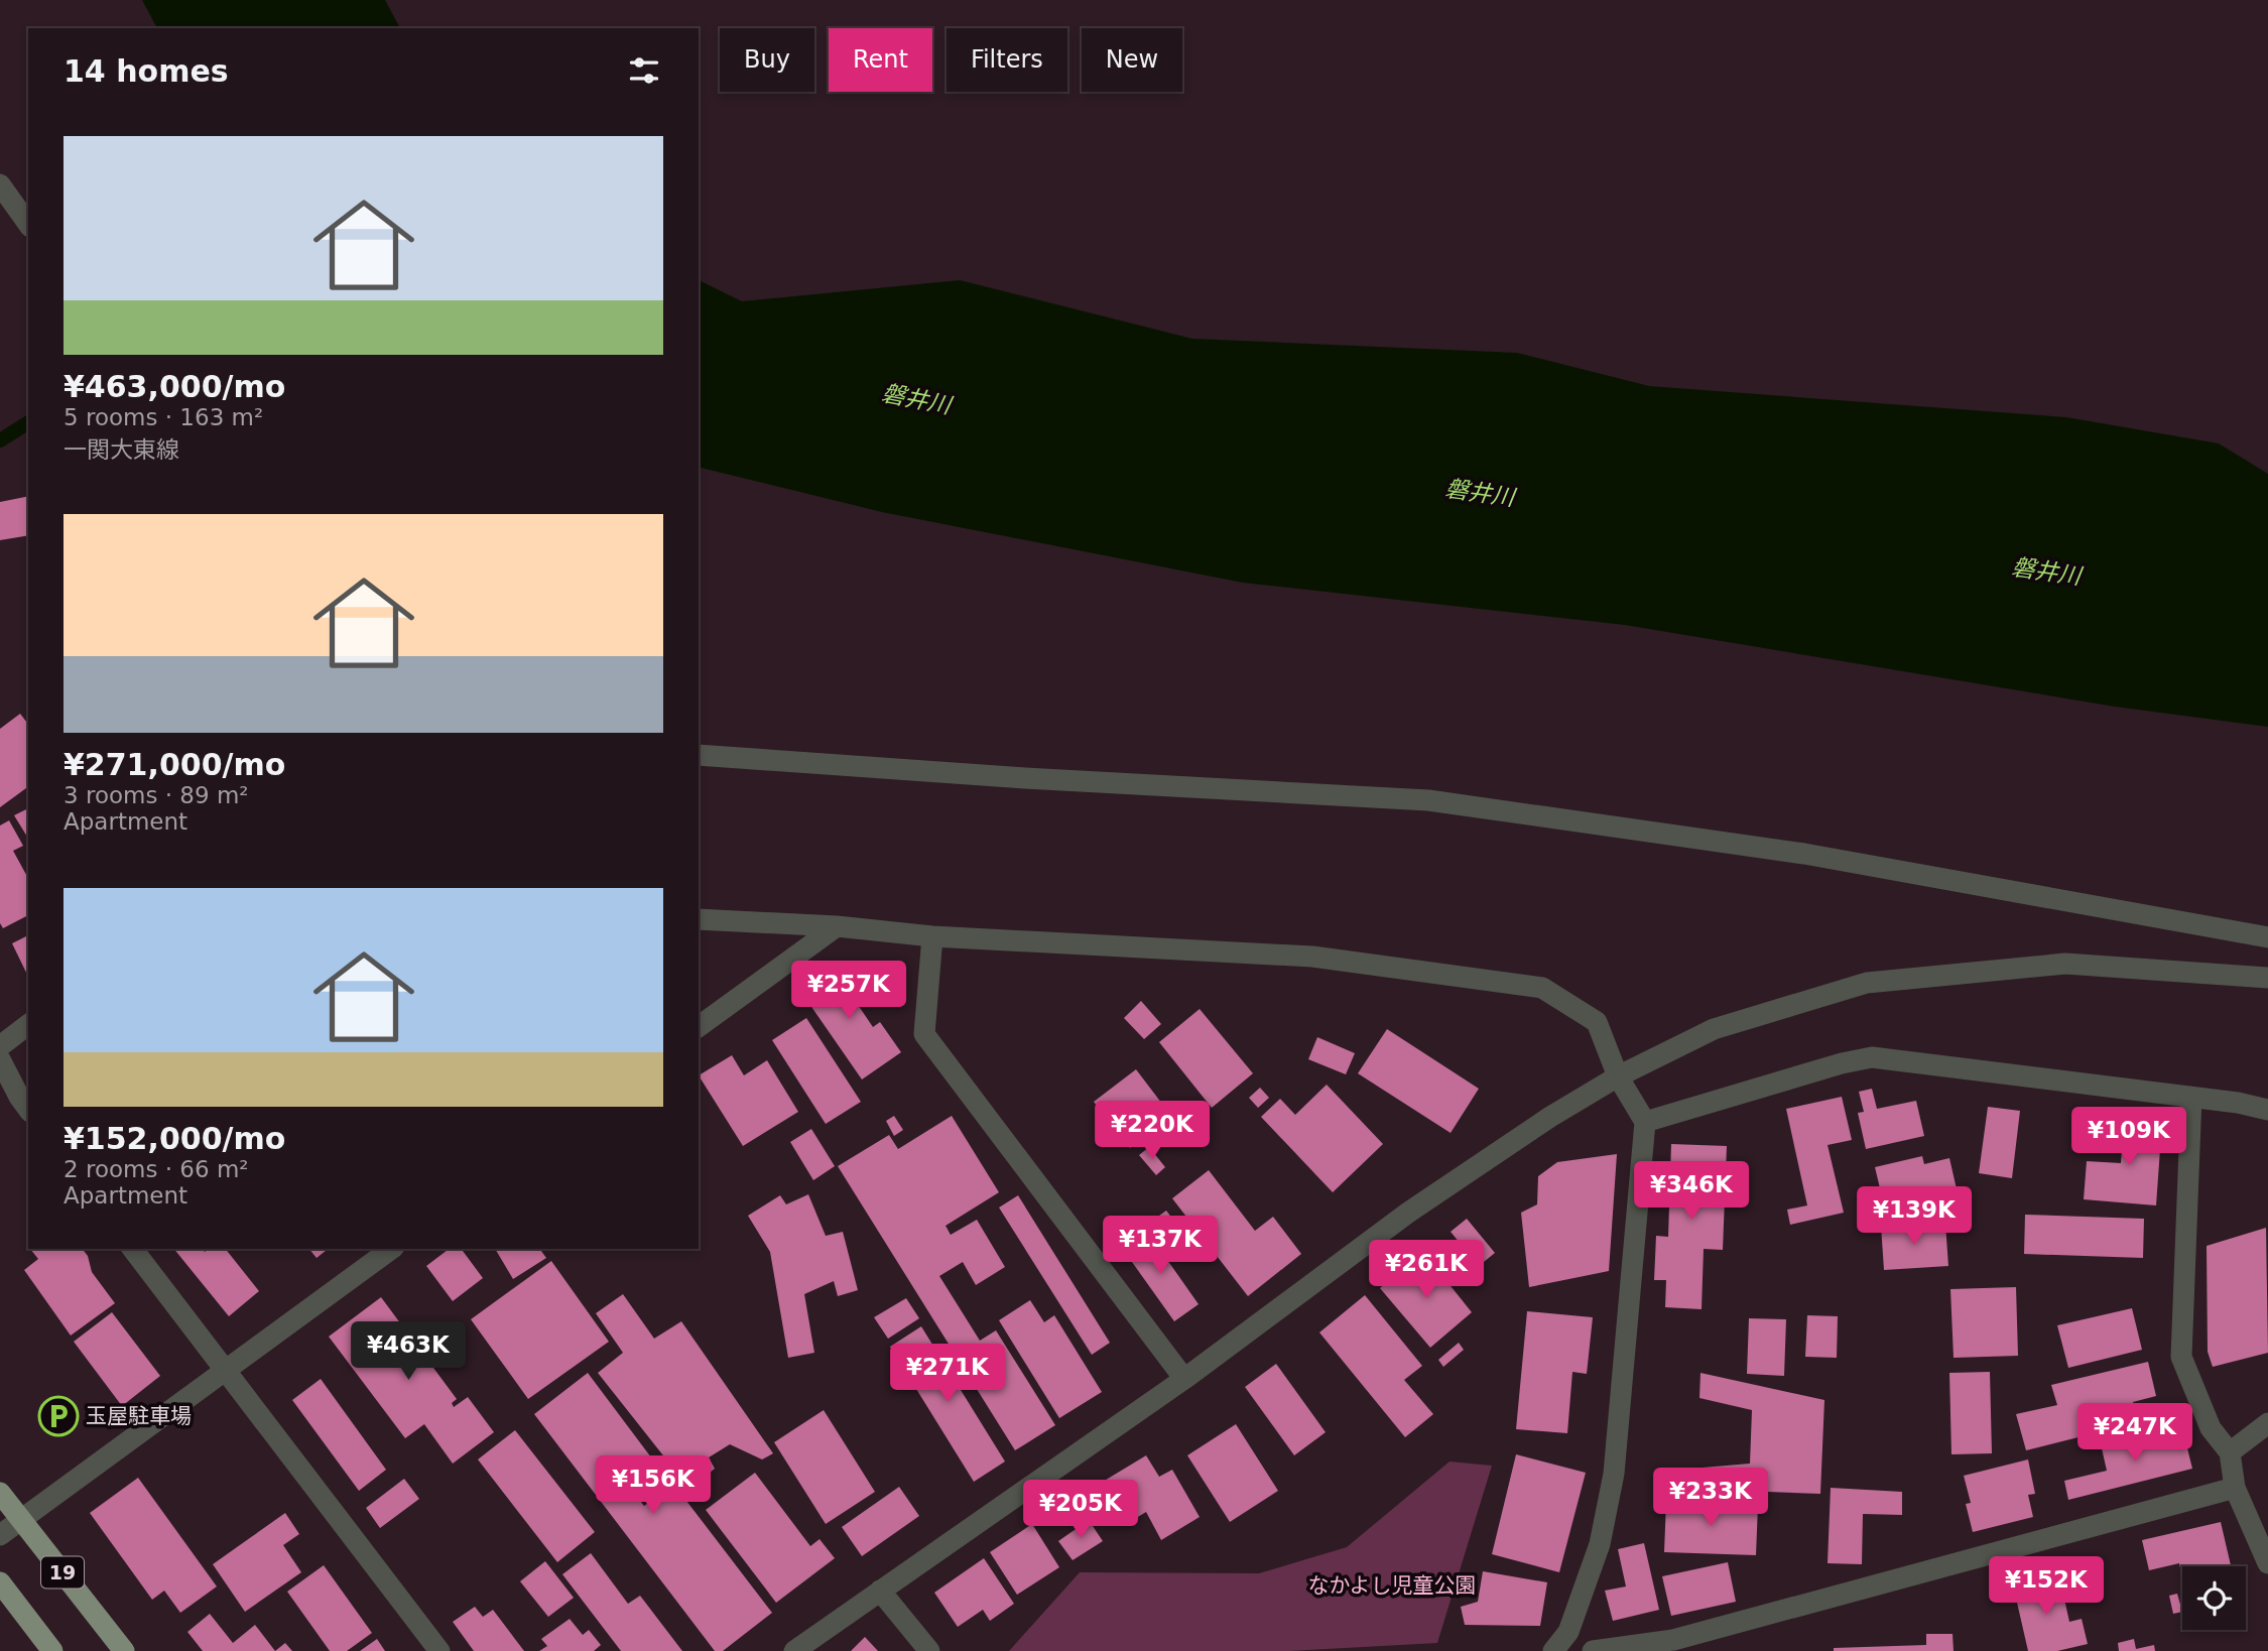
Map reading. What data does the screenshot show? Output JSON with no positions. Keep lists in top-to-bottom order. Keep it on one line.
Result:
{"streets":{"main road":["19"]},"water":["磐井川"],"parks":["なかよし児童公園"],"places":{"parking":["玉屋駐車場"]},"page":{"chip":["Buy","Rent","Filters","New"],"heading":"14 homes","list":[{"name":"¥463,000/mo","note":"5 rooms · 163 m² · 一関大東線"},{"name":"¥271,000/mo","note":"3 rooms · 89 m² · Apartment"},{"name":"¥152,000/mo","note":"2 rooms · 66 m² · Apartment"}],"price":["¥257K","¥220K","¥109K","¥346K","¥139K","¥137K","¥261K","¥463K","¥271K","¥247K","¥156K","¥233K","¥205K","¥152K"]}}
